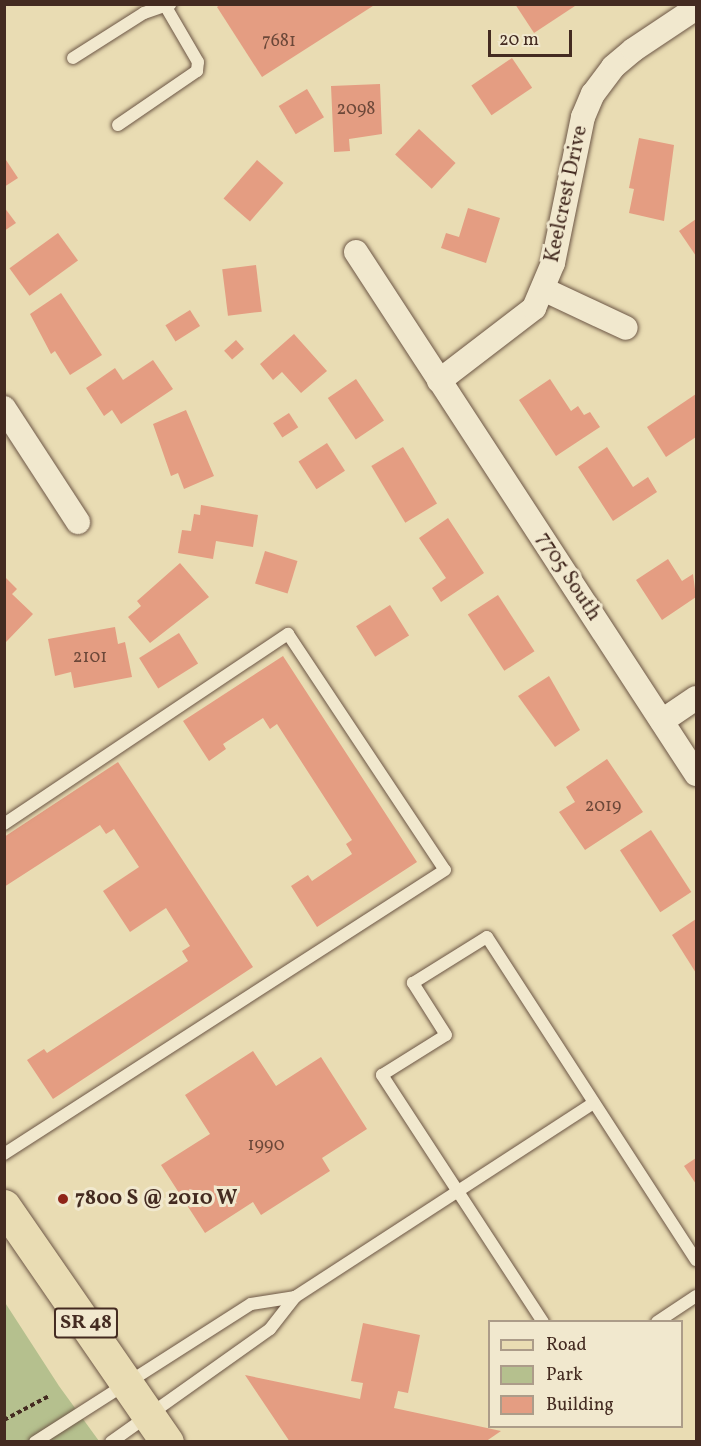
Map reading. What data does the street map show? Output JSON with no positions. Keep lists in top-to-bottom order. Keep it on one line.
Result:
{"streets":{"main road":["SR 48"],"street":["Keelcrest Drive","7705 South"]},"crossings":[["Keelcrest Drive","7705 South"]],"places":["7800 S @ 2010 W"],"house_numbers":["7681","2098","2101","2019","1990"],"legend":["Road","Park","Building"],"scale_bar":"20 m"}
